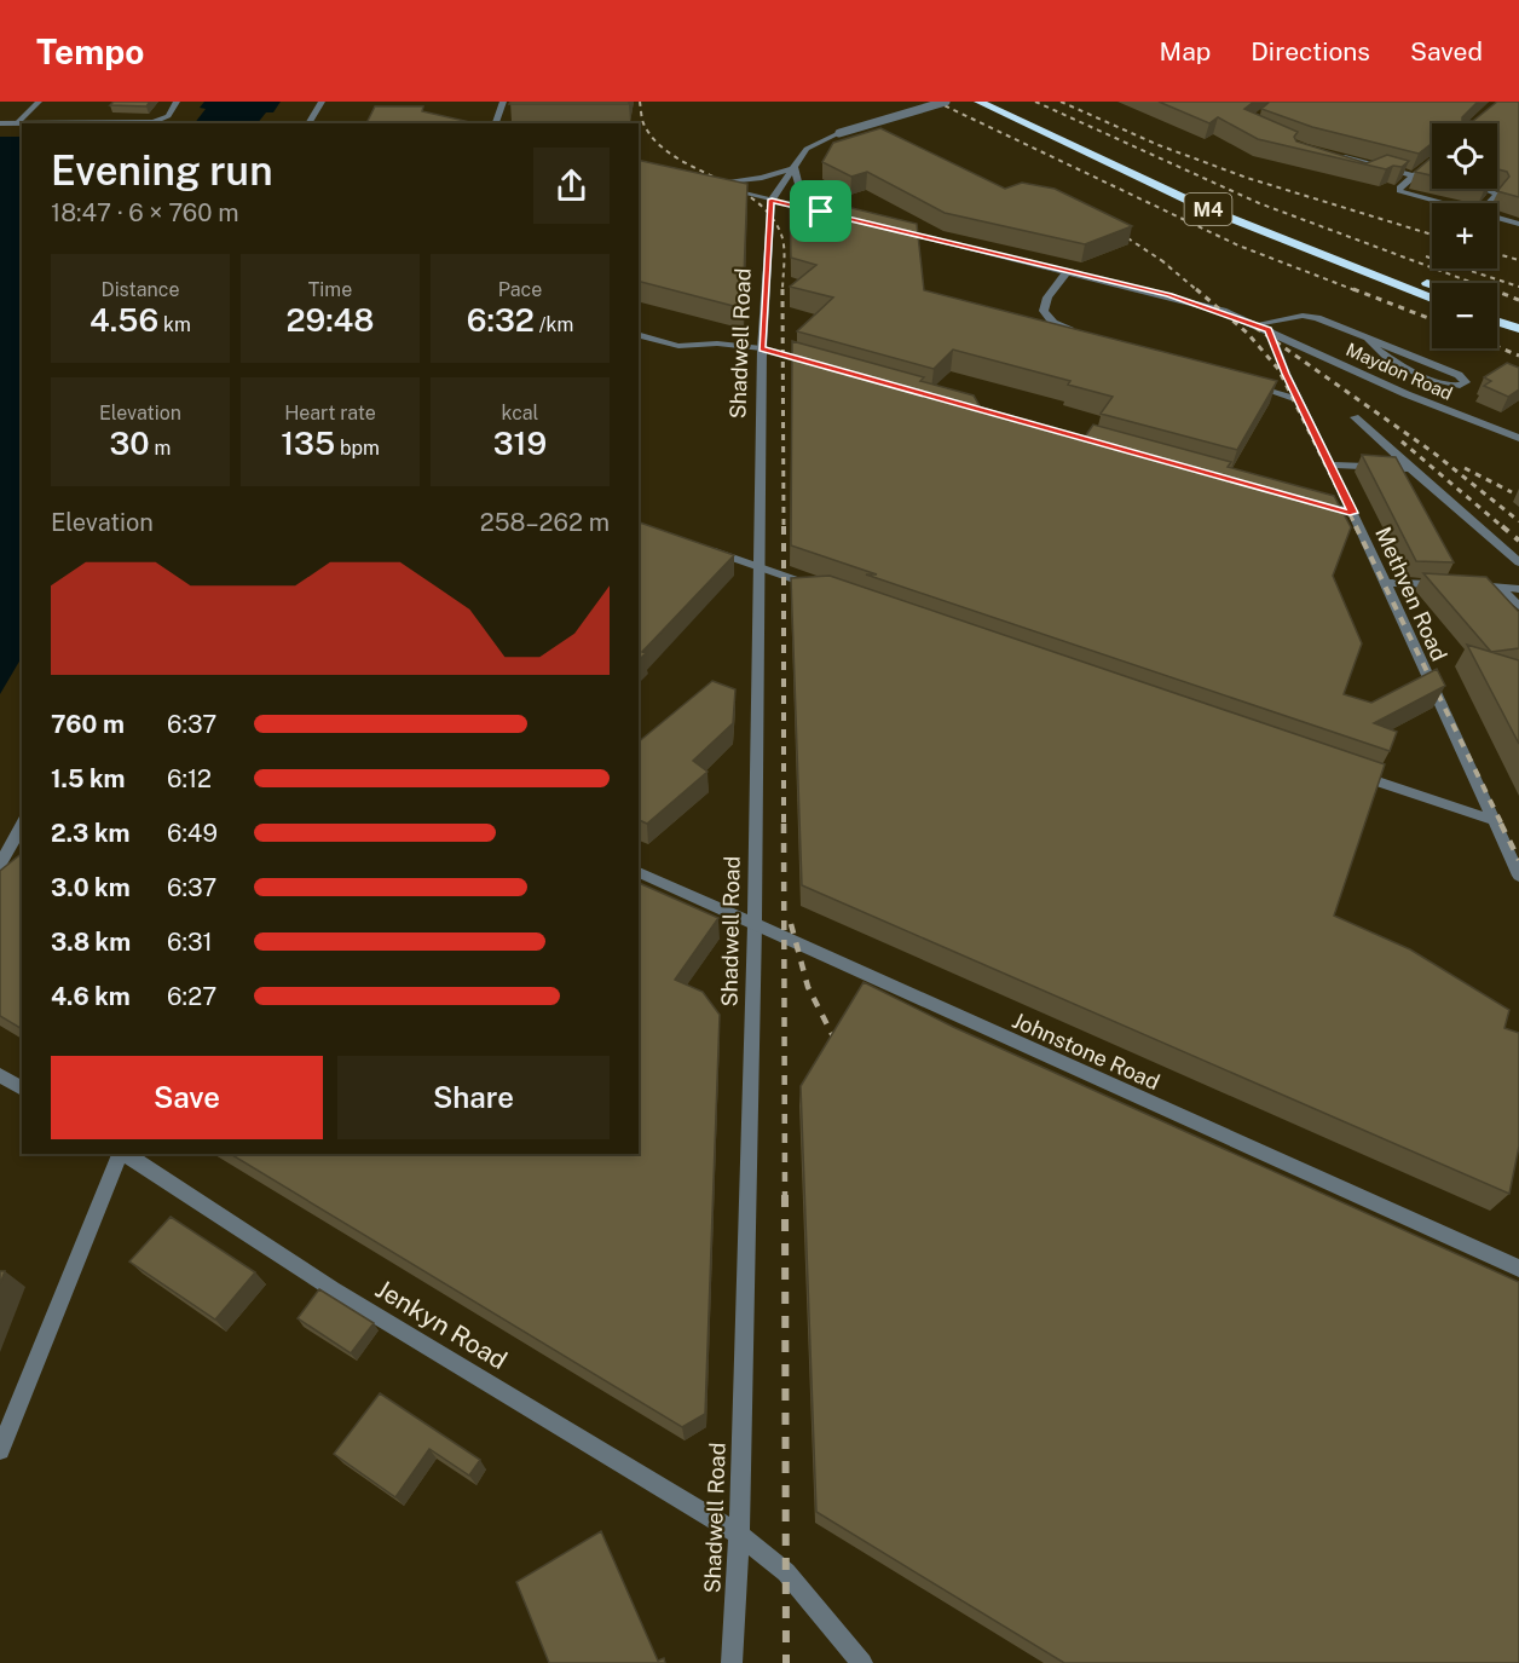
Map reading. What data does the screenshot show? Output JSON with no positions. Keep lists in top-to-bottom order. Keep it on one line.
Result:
{"streets":{"highway":["M4"],"street":["Shadwell Road","Maydon Road","Methven Road","Johnstone Road","Jenkyn Road"]},"crossings":[["Shadwell Road","Johnstone Road"],["Shadwell Road","Jenkyn Road"],["Maydon Road","Methven Road"]],"page":{"header":"Tempo","nav":["Map","Directions","Saved"],"map_buttons":["+","−"],"heading":["Evening run","18:47 · 6 × 760 m"],"stats":[["Distance","4.56 km"],["Time","29:48"],["Pace","6:32 /km"],["Elevation","30 m"],["Heart rate","135 bpm"],["kcal","319"]],"chart":["Elevation","258–262 m"],"list":[{"name":"760 m","note":"6:37"},{"name":"1.5 km","note":"6:12"},{"name":"2.3 km","note":"6:49"},{"name":"3.0 km","note":"6:37"},{"name":"3.8 km","note":"6:31"},{"name":"4.6 km","note":"6:27"}],"buttons":["Save","Share"]}}
